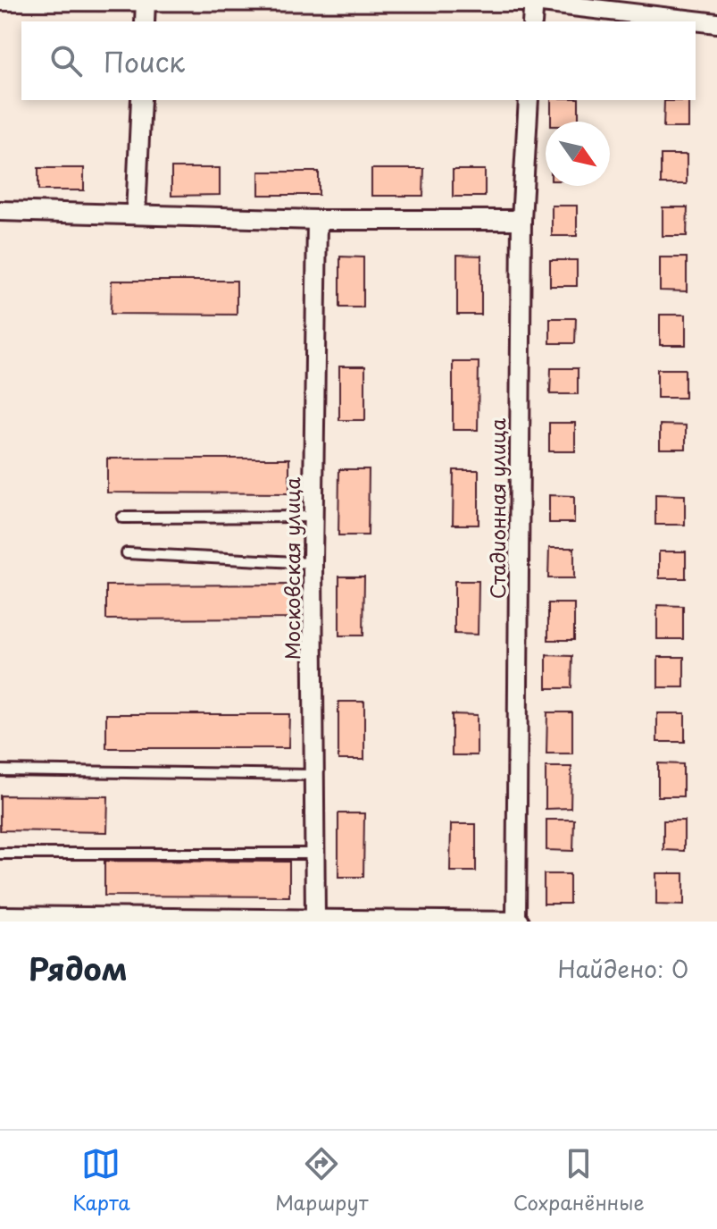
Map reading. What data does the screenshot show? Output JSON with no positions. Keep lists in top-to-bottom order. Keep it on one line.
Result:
{"streets":{"street":["Стадионная улица","Московская улица"]},"north":"bottom right","page":{"search":"Поиск","heading":["Рядом","Найдено: 0"],"nav":["Карта","Маршрут","Сохранённые"]}}
